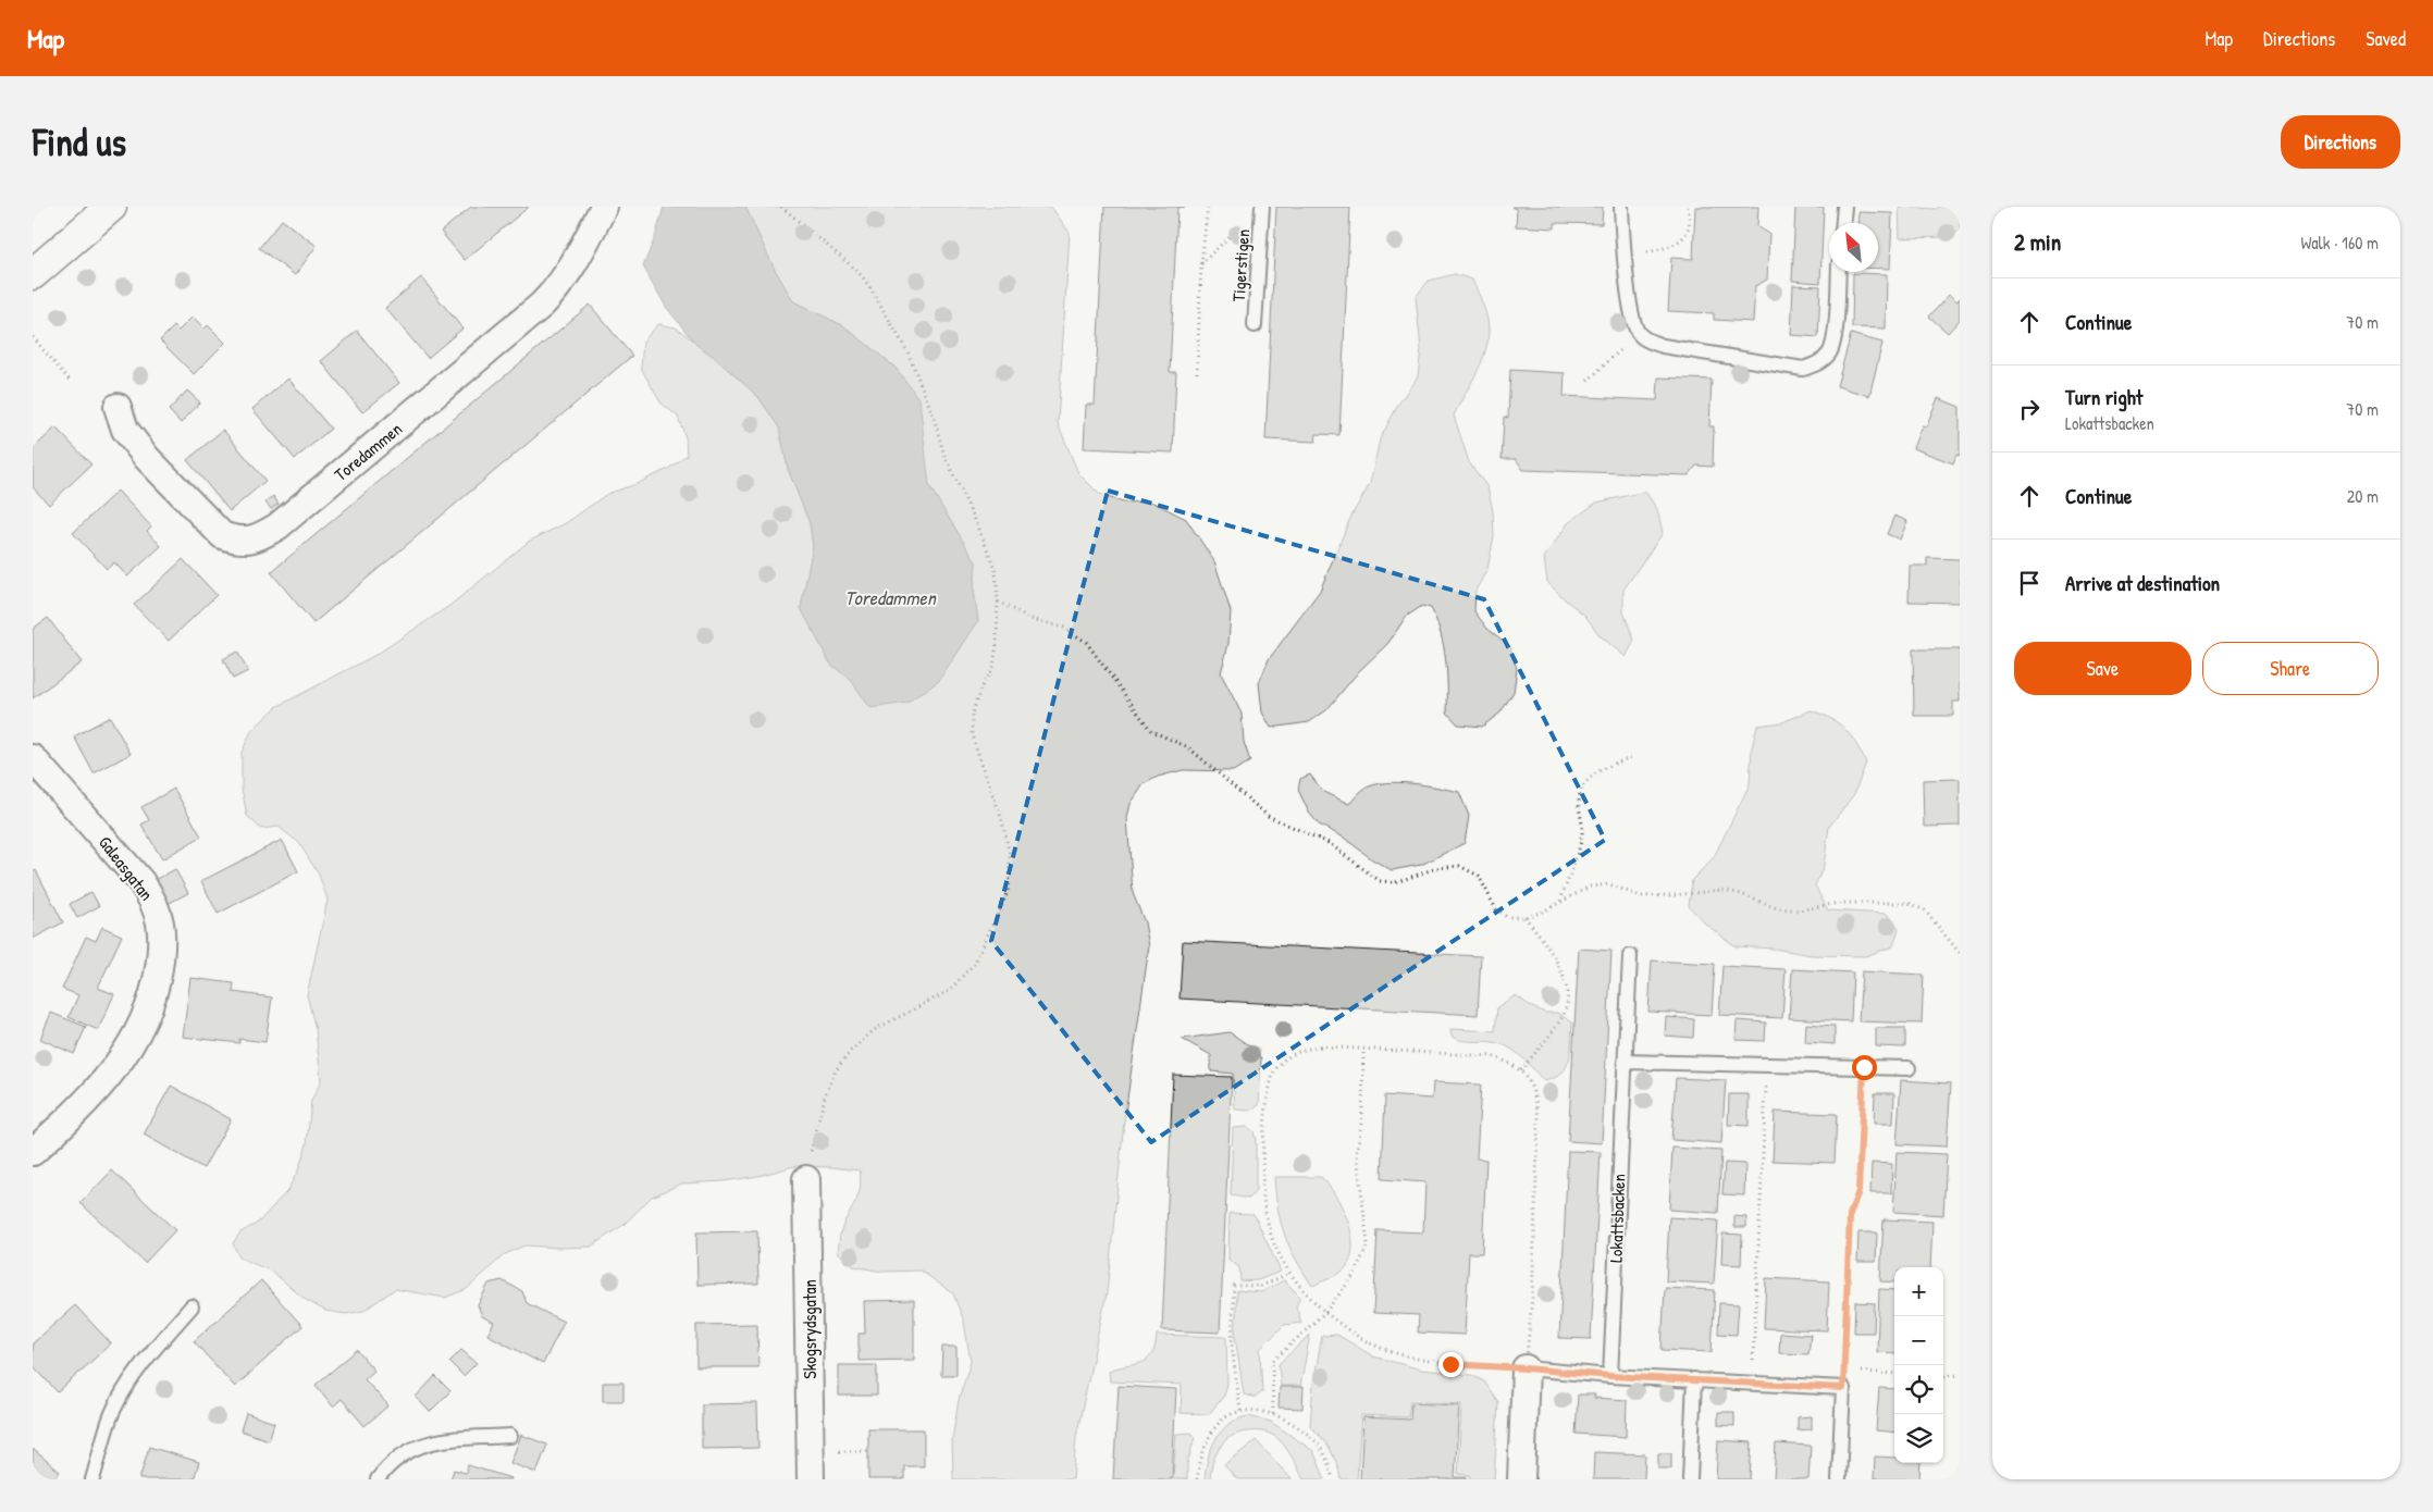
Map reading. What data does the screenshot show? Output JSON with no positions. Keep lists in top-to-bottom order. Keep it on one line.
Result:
{"streets":{"street":["Toredammen","Galeasgatan","Skogsrydsgatan"],"lane":["Tigerstigen","Lokattsbacken"]},"water":["Toredammen"],"north":"top left","page":{"header":"Map","nav":["Map","Directions","Saved"],"buttons":["Directions",["Save","Share"]],"title":"Find us","heading":["2 min","Walk · 160 m"],"list":[["Continue","70 m"],["Turn right","Lokattsbacken","70 m"],["Continue","20 m"],"Arrive at destination"],"map_buttons":["+","−"]}}
